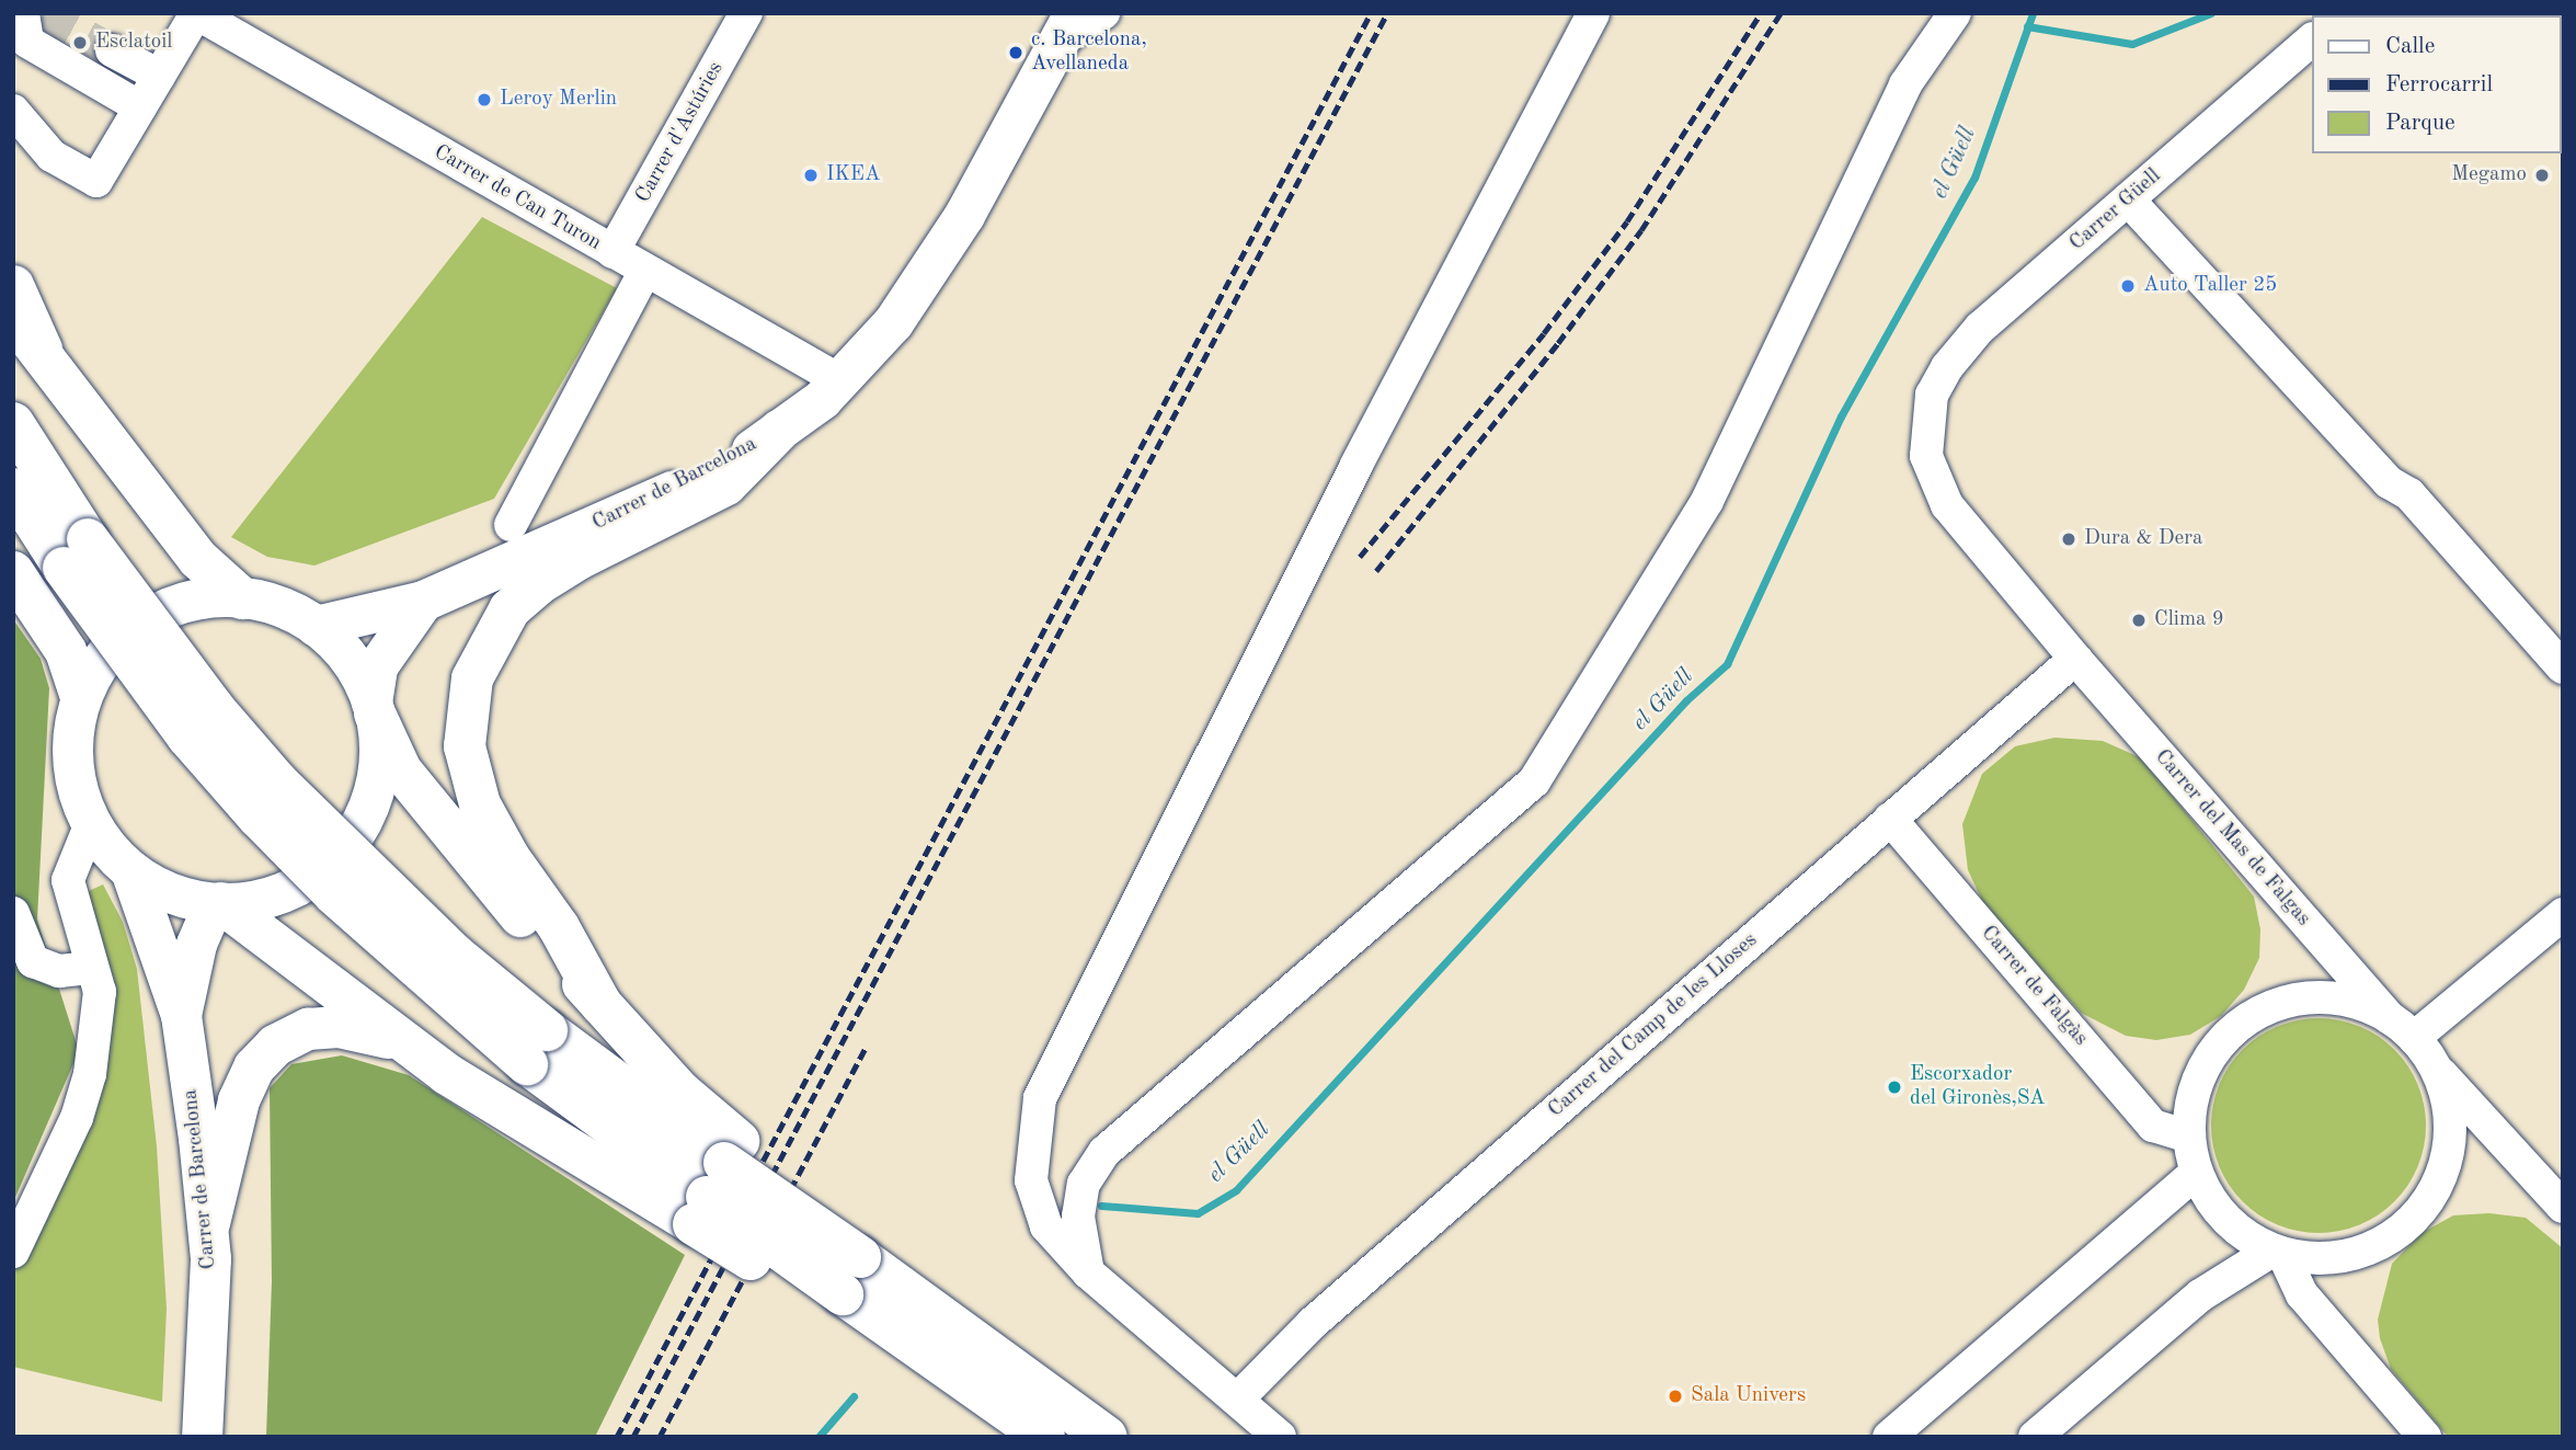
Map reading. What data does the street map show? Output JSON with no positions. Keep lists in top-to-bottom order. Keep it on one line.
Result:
{"streets":{"main road":["Carrer de Barcelona"],"street":["Carrer d'Astúries","Carrer de Can Turon","Carrer Güell","Carrer del Mas de Falgas","Carrer de Falgàs","Carrer del Camp de les Lloses"]},"crossings":[["Carrer d'Astúries","Carrer de Can Turon"],["Carrer de Can Turon","Carrer de Barcelona"],["Carrer Güell","Carrer del Mas de Falgas"],["Carrer Güell","Carrer del Camp de les Lloses"],["Carrer del Mas de Falgas","Carrer de Falgàs"],["Carrer del Mas de Falgas","Carrer del Camp de les Lloses"],["Carrer de Falgàs","Carrer del Camp de les Lloses"]],"water":["el Güell"],"places":["Esclatoil","c. Barcelona, Avellaneda","Leroy Merlin","IKEA","Megamo","Auto Taller 25","Dura & Dera","Clima 9","Escorxador del Gironès,SA","Sala Univers"],"legend":["Calle","Ferrocarril","Parque"]}
